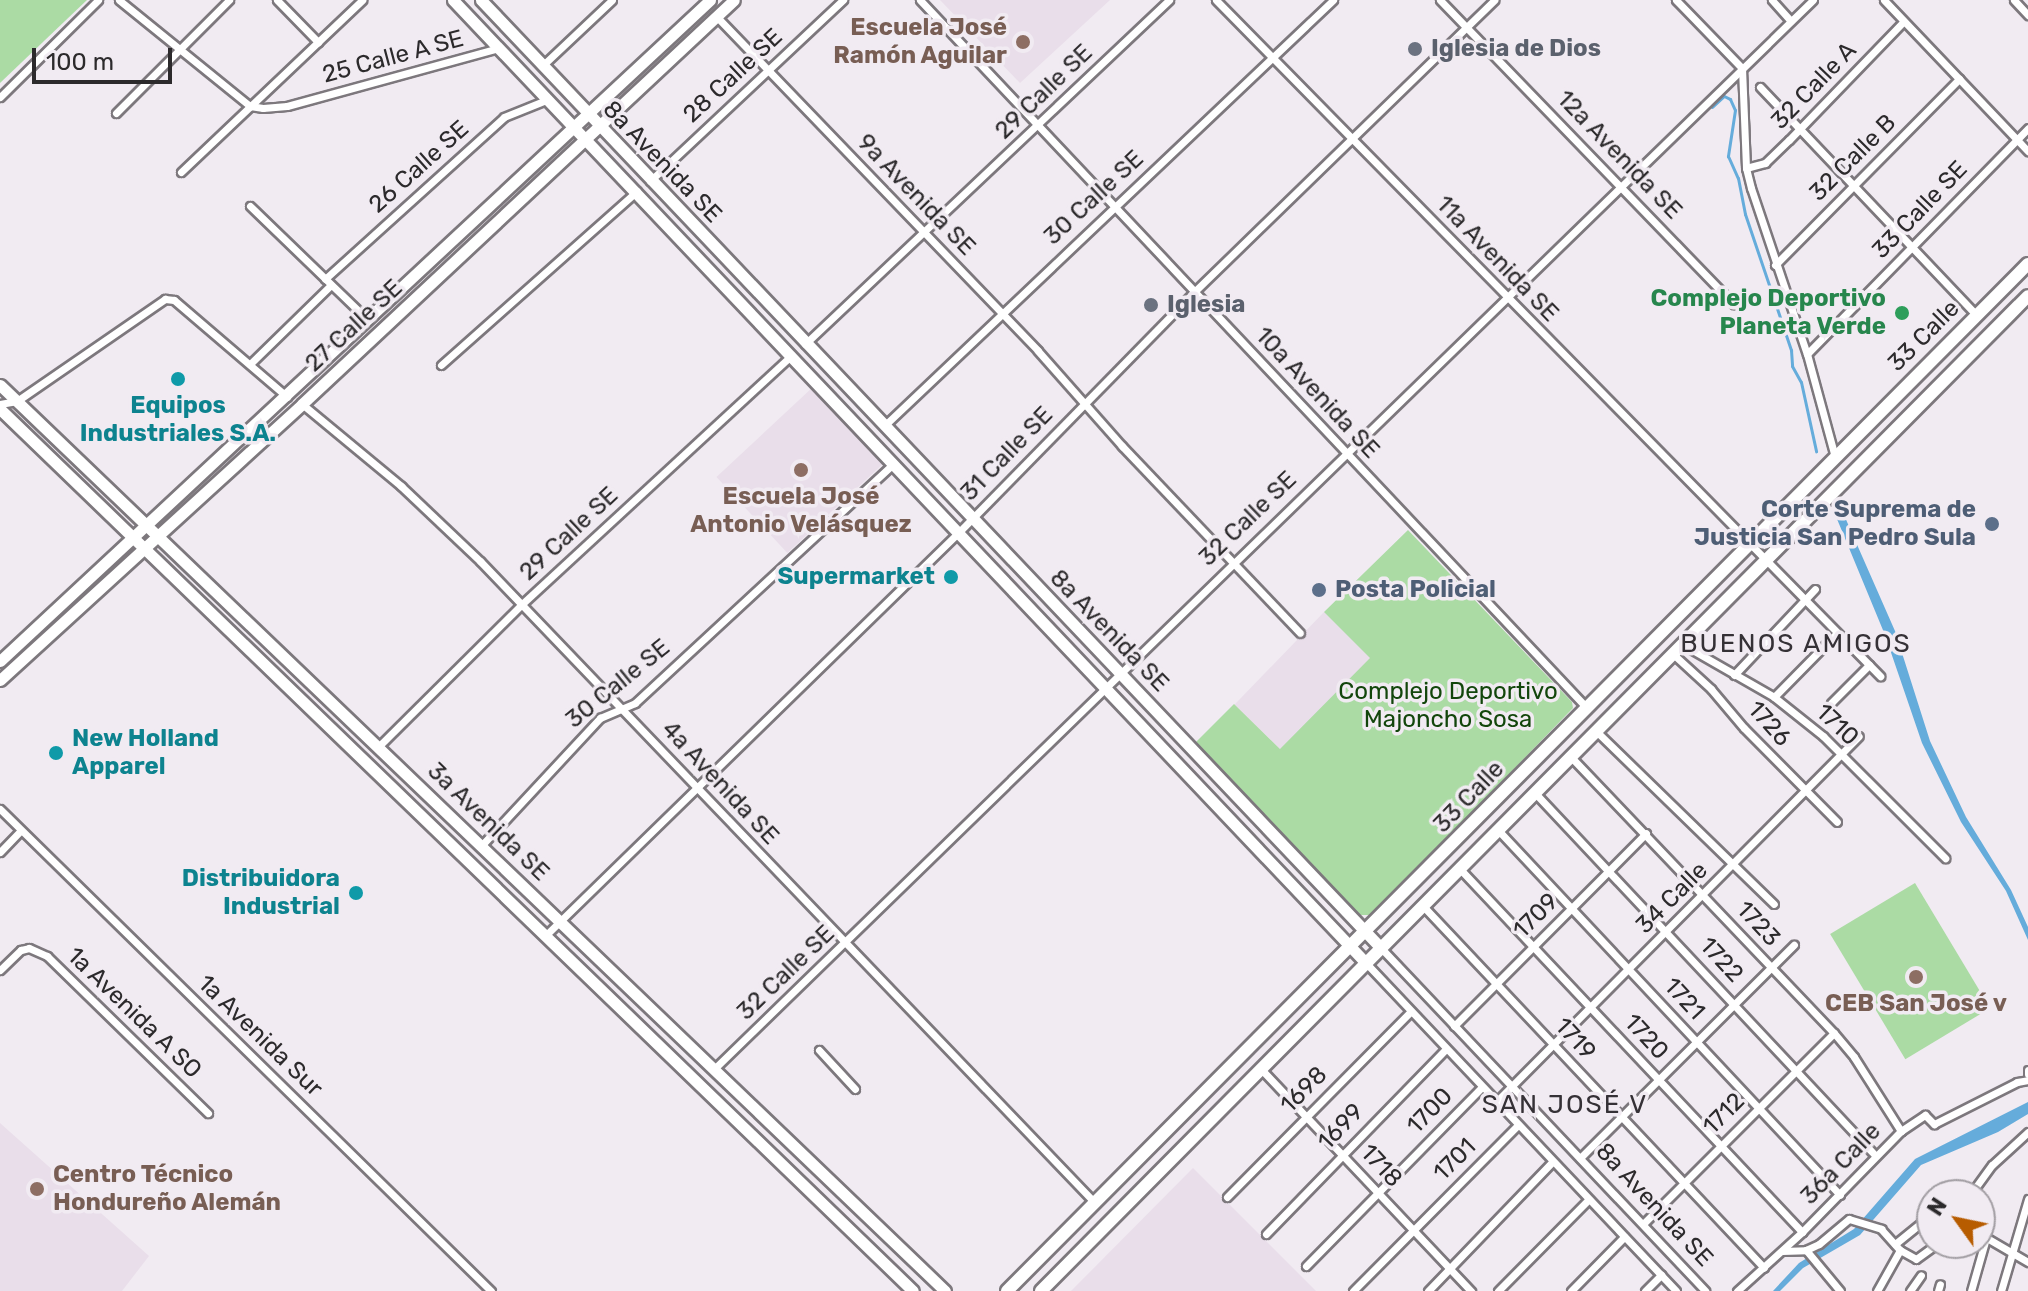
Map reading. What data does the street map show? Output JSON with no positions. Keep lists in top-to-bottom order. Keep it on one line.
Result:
{"streets":{"main road":["8a Avenida SE","27 Calle SE","33 Calle","3a Avenida SE"],"street":["25 Calle A SE","28 Calle SE","32 Calle A","29 Calle SE","12a Avenida SE","32 Calle B","26 Calle SE","9a Avenida SE","30 Calle SE","33 Calle SE","11a Avenida SE","10a Avenida SE","31 Calle SE","32 Calle SE","1726","1710","4a Avenida SE","34 Calle","1709","1723","1722","1721","1a Avenida A SO","1a Avenida Sur","1720","1719","1698","1700","1712","1699","1701","36a Calle","1718"]},"crossings":[["25 Calle A SE","8a Avenida SE"],["28 Calle SE","8a Avenida SE"],["28 Calle SE","9a Avenida SE"],["29 Calle SE","8a Avenida SE"],["29 Calle SE","9a Avenida SE"],["29 Calle SE","10a Avenida SE"],["29 Calle SE","4a Avenida SE"],["29 Calle SE","3a Avenida SE"],["12a Avenida SE","31 Calle SE"],["12a Avenida SE","32 Calle SE"],["8a Avenida SE","26 Calle SE"],["8a Avenida SE","30 Calle SE"],["8a Avenida SE","27 Calle SE"],["8a Avenida SE","33 Calle"],["8a Avenida SE","31 Calle SE"],["8a Avenida SE","32 Calle SE"],["8a Avenida SE","34 Calle"],["8a Avenida SE","1709"],["8a Avenida SE","1698"],["8a Avenida SE","1700"],["8a Avenida SE","1712"],["8a Avenida SE","1699"],["8a Avenida SE","1701"],["9a Avenida SE","30 Calle SE"],["9a Avenida SE","27 Calle SE"],["9a Avenida SE","31 Calle SE"],["9a Avenida SE","32 Calle SE"],["30 Calle SE","11a Avenida SE"],["30 Calle SE","10a Avenida SE"],["30 Calle SE","4a Avenida SE"],["30 Calle SE","3a Avenida SE"],["11a Avenida SE","33 Calle"],["11a Avenida SE","31 Calle SE"],["11a Avenida SE","32 Calle SE"],["27 Calle SE","4a Avenida SE"],["27 Calle SE","3a Avenida SE"],["33 Calle","10a Avenida SE"],["33 Calle","1726"],["33 Calle","1710"],["33 Calle","4a Avenida SE"],["33 Calle","1723"],["33 Calle","1722"],["33 Calle","1721"],["33 Calle","1720"],["33 Calle","1719"],["33 Calle","1718"],["10a Avenida SE","31 Calle SE"],["10a Avenida SE","32 Calle SE"],["31 Calle SE","4a Avenida SE"],["31 Calle SE","3a Avenida SE"],["32 Calle SE","4a Avenida SE"],["32 Calle SE","3a Avenida SE"],["1726","1710"],["1726","34 Calle"],["1710","34 Calle"],["34 Calle","1723"],["34 Calle","1722"],["34 Calle","1721"],["34 Calle","1720"],["34 Calle","1719"],["1709","1723"],["1709","1722"],["1709","1721"],["1709","1720"],["1709","1719"],["1723","1712"],["1723","36a Calle"],["1722","1712"],["1722","36a Calle"],["1721","1712"],["1721","36a Calle"],["1720","1712"],["1720","36a Calle"],["1719","1712"],["1719","36a Calle"],["1698","1718"],["1700","1718"],["1699","1718"],["1701","1718"]],"districts":["BUENOS AMIGOS","SAN JOSÉ V"],"parks":["Complejo Deportivo Majoncho Sosa"],"places":["Escuela José Ramón Aguilar","Iglesia de Dios","Iglesia","Complejo Deportivo Planeta Verde","Equipos Industriales S.A.","Escuela José Antonio Velásquez","Corte Suprema de Justicia San Pedro Sula","Supermarket","Posta Policial","New Holland Apparel","Distribuidora Industrial","CEB San José v","Centro Técnico Hondureño Alemán"],"scale_bar":"100 m","north":"top left"}
